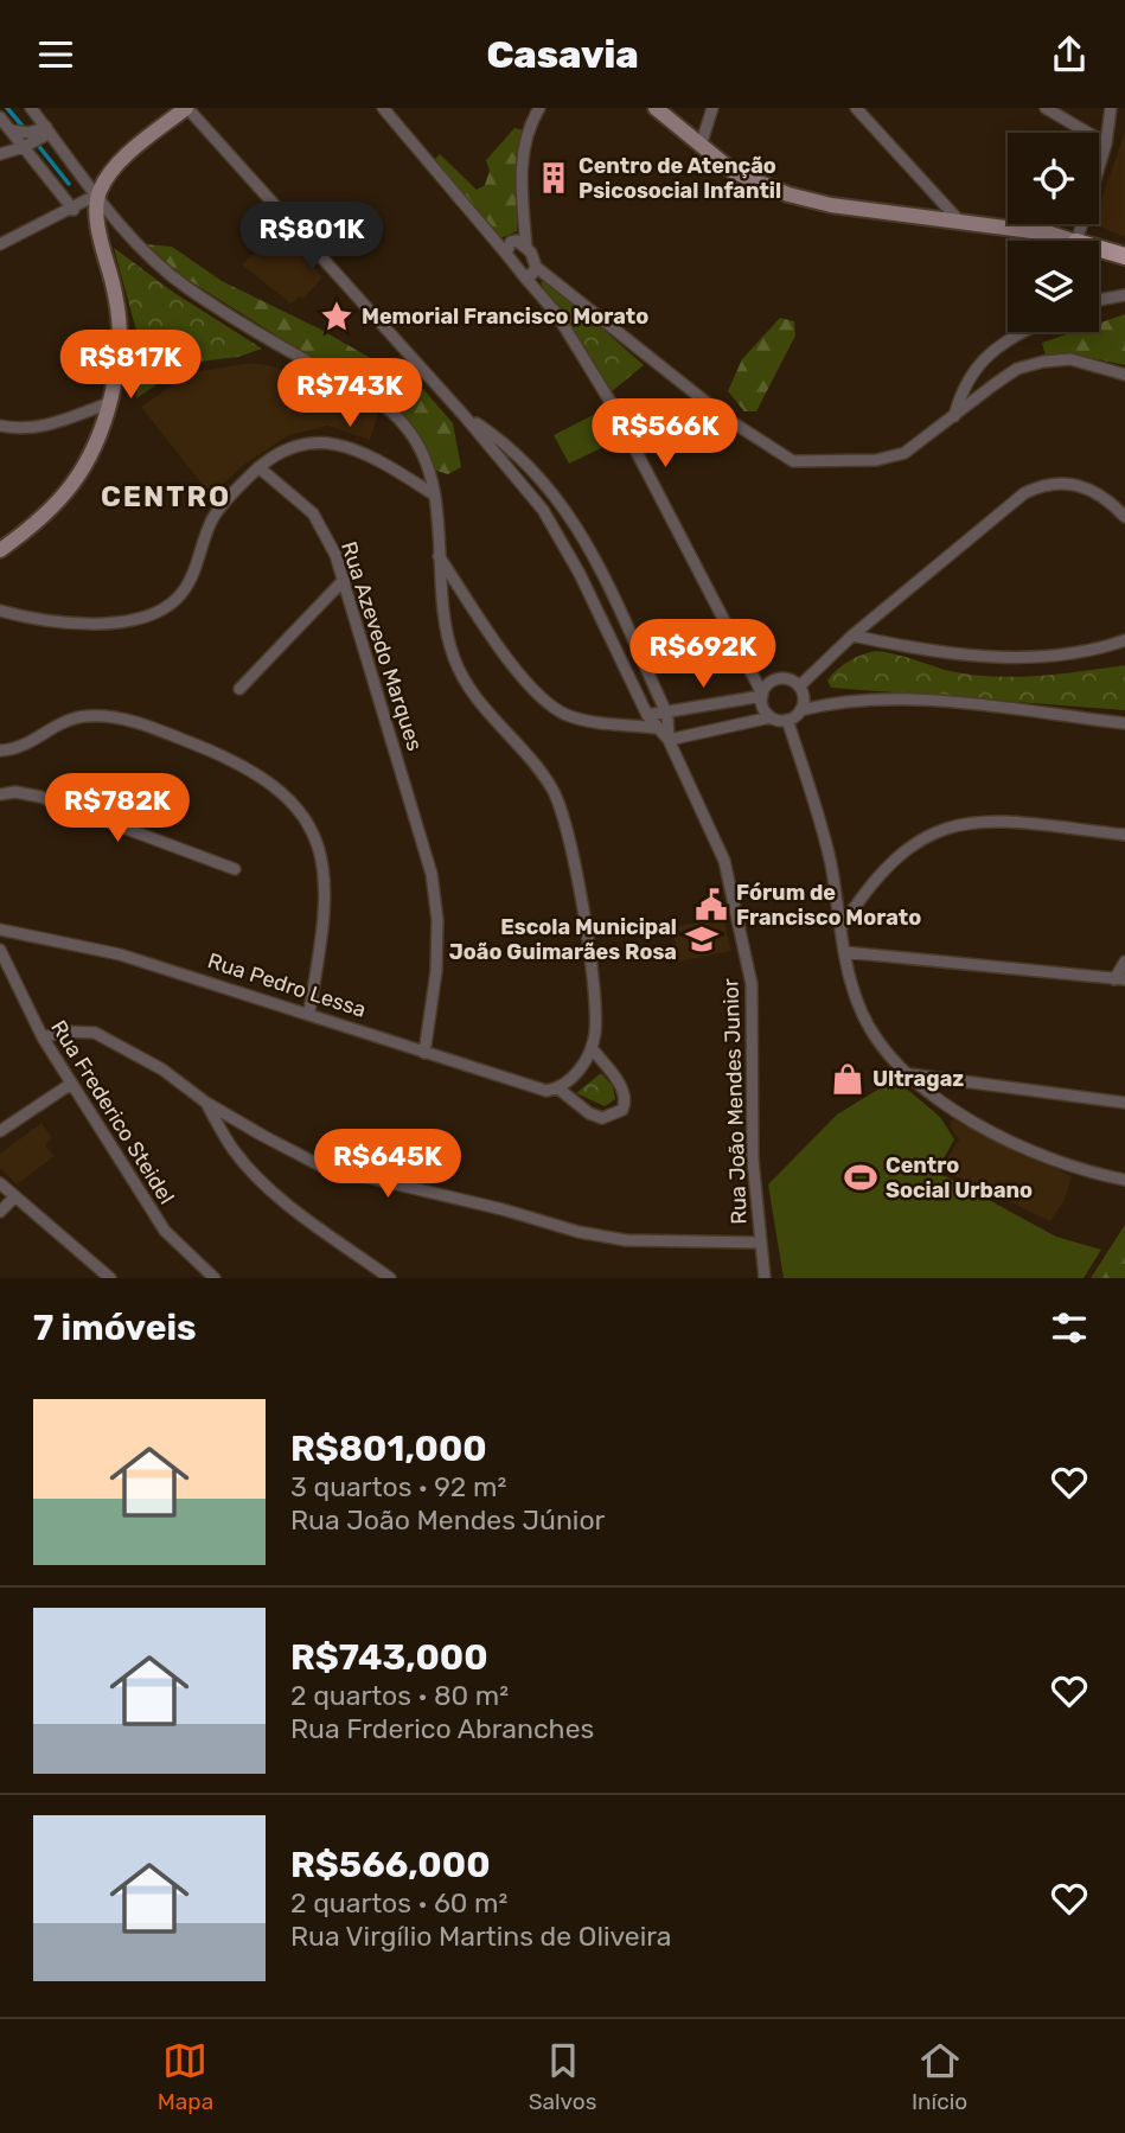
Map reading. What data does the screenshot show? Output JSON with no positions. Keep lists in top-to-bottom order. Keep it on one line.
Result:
{"streets":{"street":["Rua Azevedo Marques","Rua Pedro Lessa","Rua João Mendes Junior","Rua Frederico Steidel"]},"crossings":[["Rua Azevedo Marques","Rua Pedro Lessa"]],"districts":["CENTRO"],"places":{"building":["Centro de Atenção Psicosocial Infantil"],"place":["Memorial Francisco Morato"],"public building":["Fórum de Francisco Morato"],"school or university":["Escola Municipal João Guimarães Rosa"],"shop":["Ultragaz"],"sports":["Centro Social Urbano"]},"page":{"header":"Casavia","price":["R$801K","R$817K","R$743K","R$566K","R$692K","R$782K","R$645K"],"heading":"7 imóveis","list":[{"name":"R$801,000","note":"3 quartos · 92 m² · Rua João Mendes Júnior"},{"name":"R$743,000","note":"2 quartos · 80 m² · Rua Frderico Abranches"},{"name":"R$566,000","note":"2 quartos · 60 m² · Rua Virgílio Martins de Oliveira"}],"tabs":["Mapa","Salvos","Início"]}}
